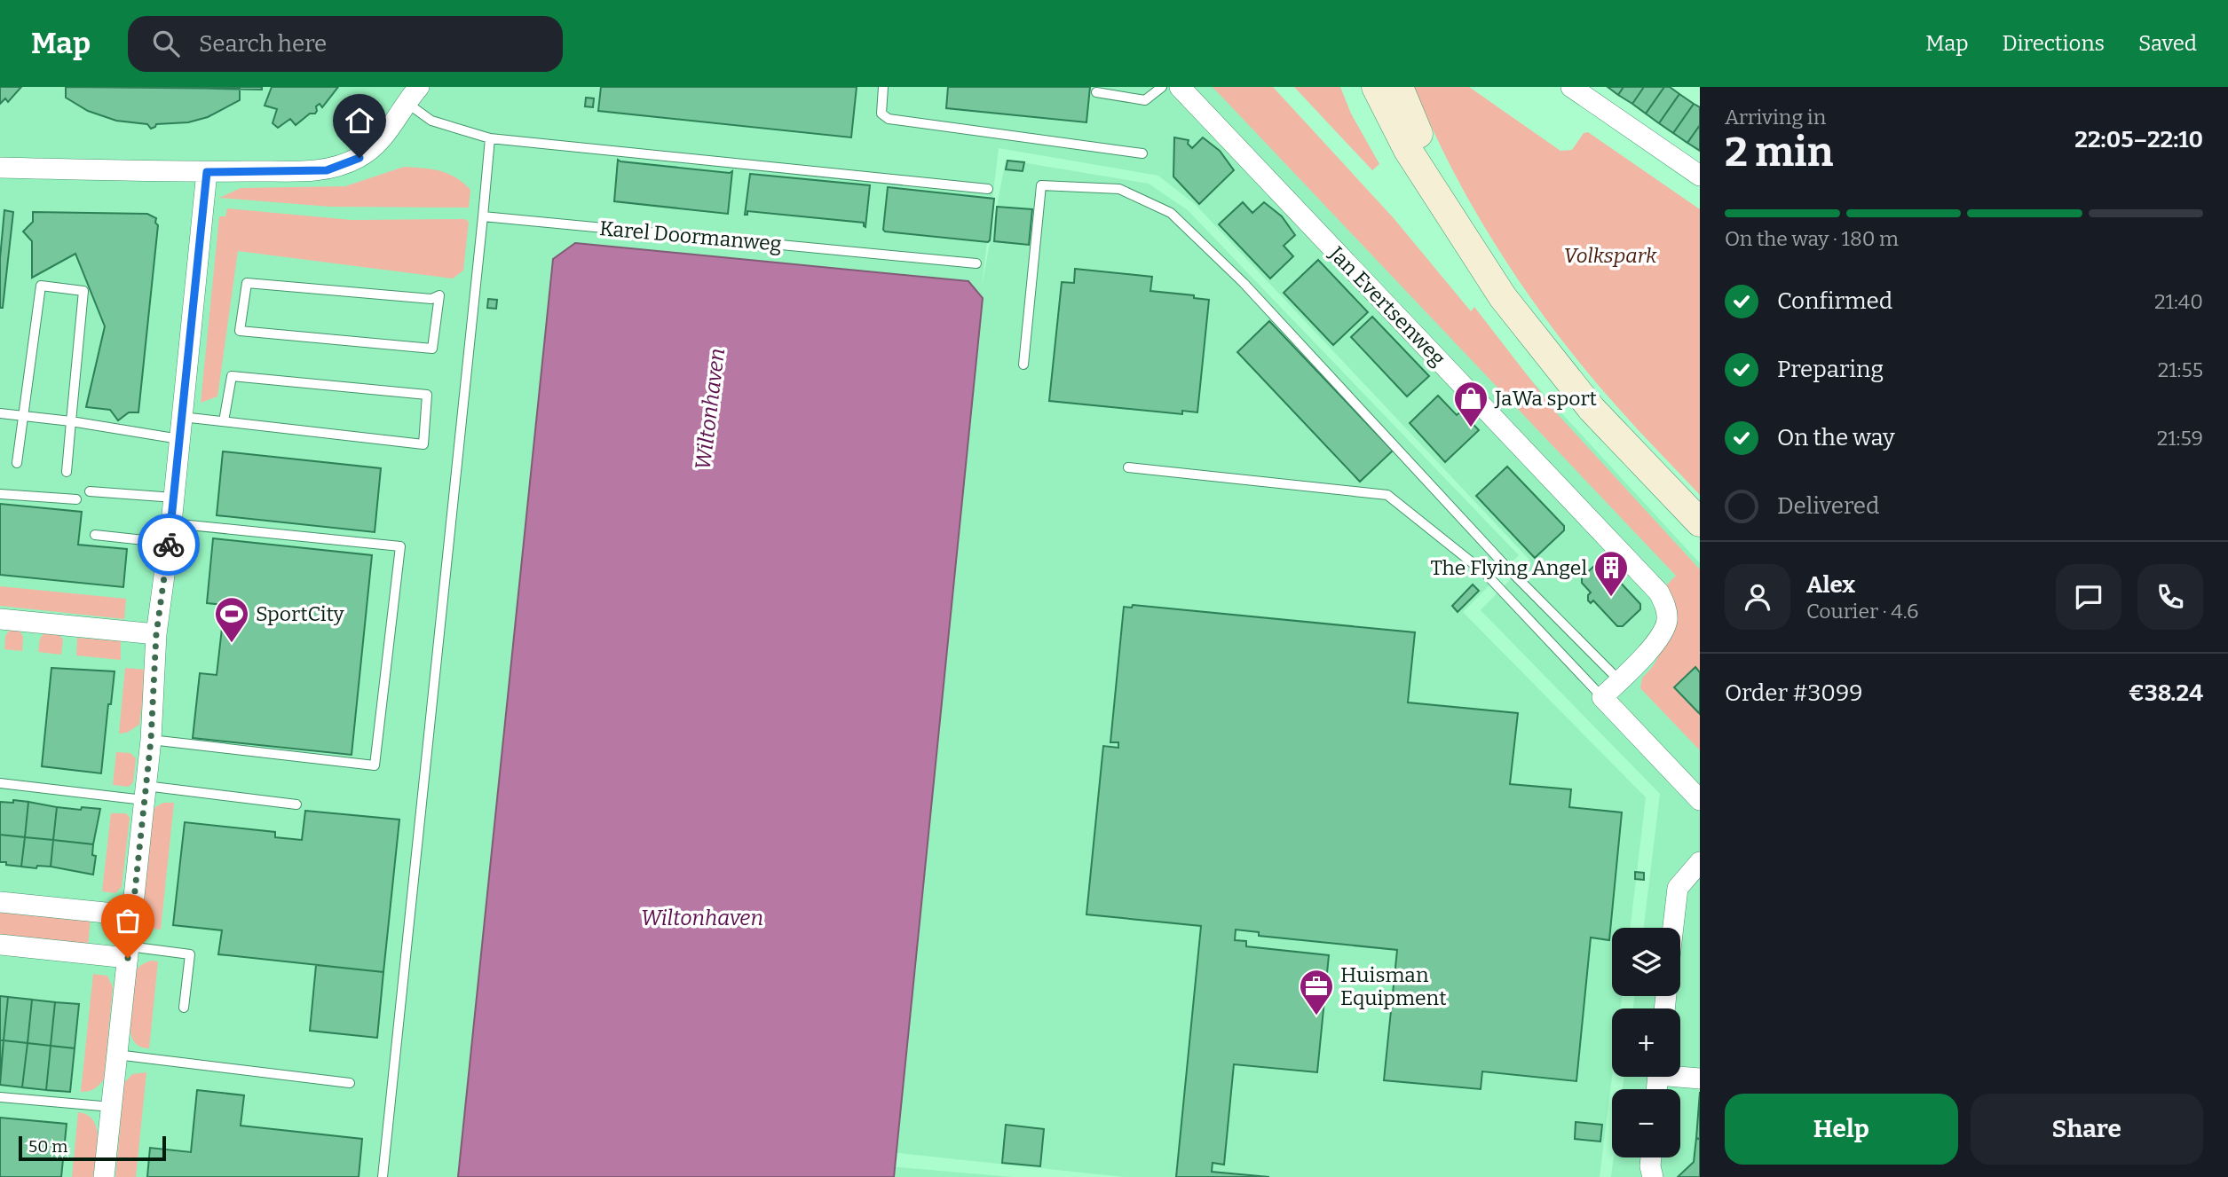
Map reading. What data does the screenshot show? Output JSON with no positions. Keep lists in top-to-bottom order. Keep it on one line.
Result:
{"streets":{"street":["Jan Evertsenweg"],"lane":["Karel Doormanweg"]},"water":["Wiltonhaven"],"parks":["Volkspark"],"places":{"shop":["JaWa sport"],"building":["The Flying Angel"],"sports":["SportCity"],"office":["Huisman Equipment"]},"scale_bar":"50 m","page":{"header":"Map","search":"Search here","nav":["Map","Directions","Saved"],"heading":["2 min","Arriving in","22:05–22:10"],"panel":["Alex","Courier · 4.6","Order #3099","€38.24"],"bar":"On the way · 180 m","list":[["Confirmed","21:40"],["Preparing","21:55"],["On the way","21:59"],"Delivered"],"map_buttons":["+","−"],"buttons":["Help","Share"],"scale":"50 m"}}
